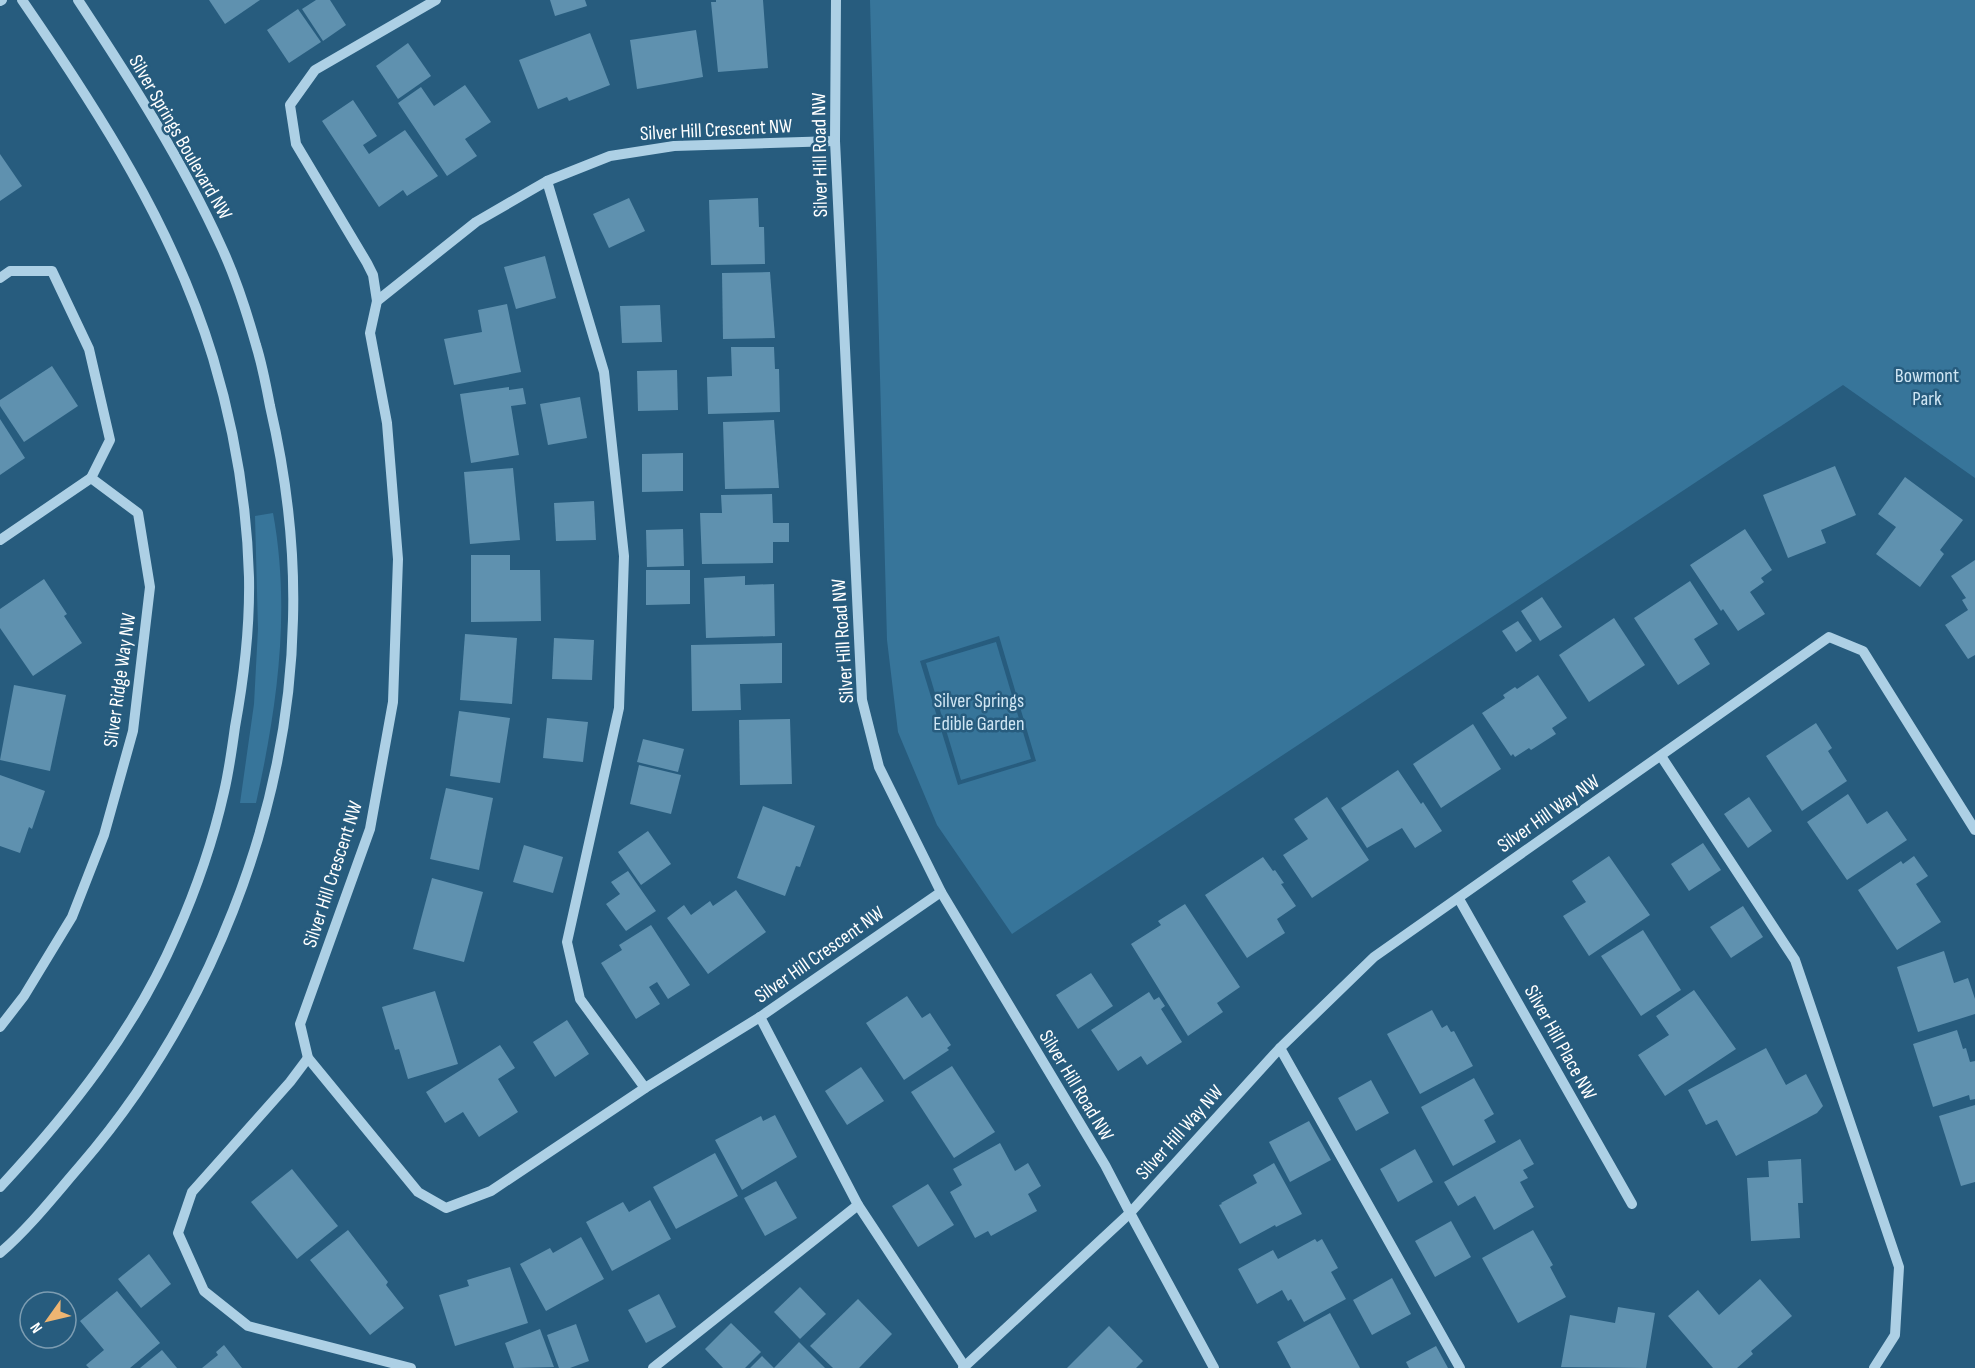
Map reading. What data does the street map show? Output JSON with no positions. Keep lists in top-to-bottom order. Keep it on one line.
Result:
{"streets":{"street":["Silver Hill Crescent NW","Silver Springs Boulevard NW","Silver Hill Road NW","Silver Ridge Way NW","Silver Hill Way NW","Silver Hill Place NW"]},"crossings":[["Silver Hill Crescent NW","Silver Hill Road NW"],["Silver Hill Road NW","Silver Hill Way NW"],["Silver Hill Way NW","Silver Hill Place NW"]],"parks":["Bowmont Park","Silver Springs Edible Garden"],"north":"bottom left"}
